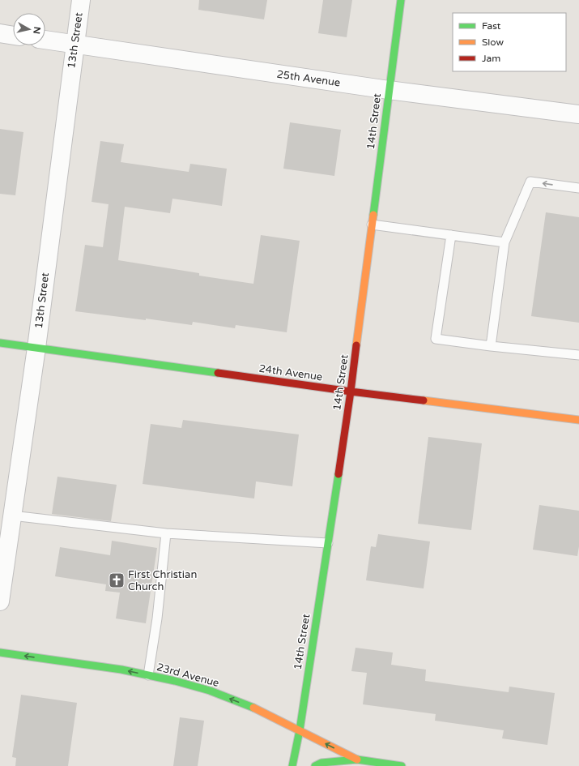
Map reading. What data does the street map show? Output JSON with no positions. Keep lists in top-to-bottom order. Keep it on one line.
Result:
{"streets":{"main road":["14th Street","24th Avenue","23rd Avenue"],"street":["13th Street","25th Avenue"]},"crossings":[["13th Street","25th Avenue"],["13th Street","24th Avenue"],["25th Avenue","14th Street"],["14th Street","24th Avenue"],["14th Street","23rd Avenue"]],"one_way":["23rd Avenue"],"places":{"church":["First Christian Church"]},"legend":["Fast","Slow","Jam"],"north":"right"}
